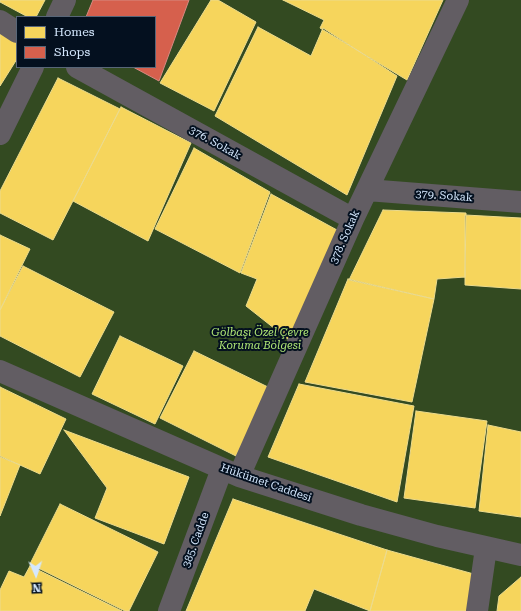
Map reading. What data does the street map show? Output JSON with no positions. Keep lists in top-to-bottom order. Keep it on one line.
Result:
{"streets":{"street":["376. Sokak","379. Sokak","378. Sokak","Hükümet Caddesi","385. Cadde"]},"crossings":[["376. Sokak","378. Sokak"],["379. Sokak","378. Sokak"],["378. Sokak","Hükümet Caddesi"],["378. Sokak","385. Cadde"],["Hükümet Caddesi","385. Cadde"]],"parks":["Gölbaşı Özel Çevre Koruma Bölgesi"],"legend":["Homes","Shops"],"north":"bottom"}
